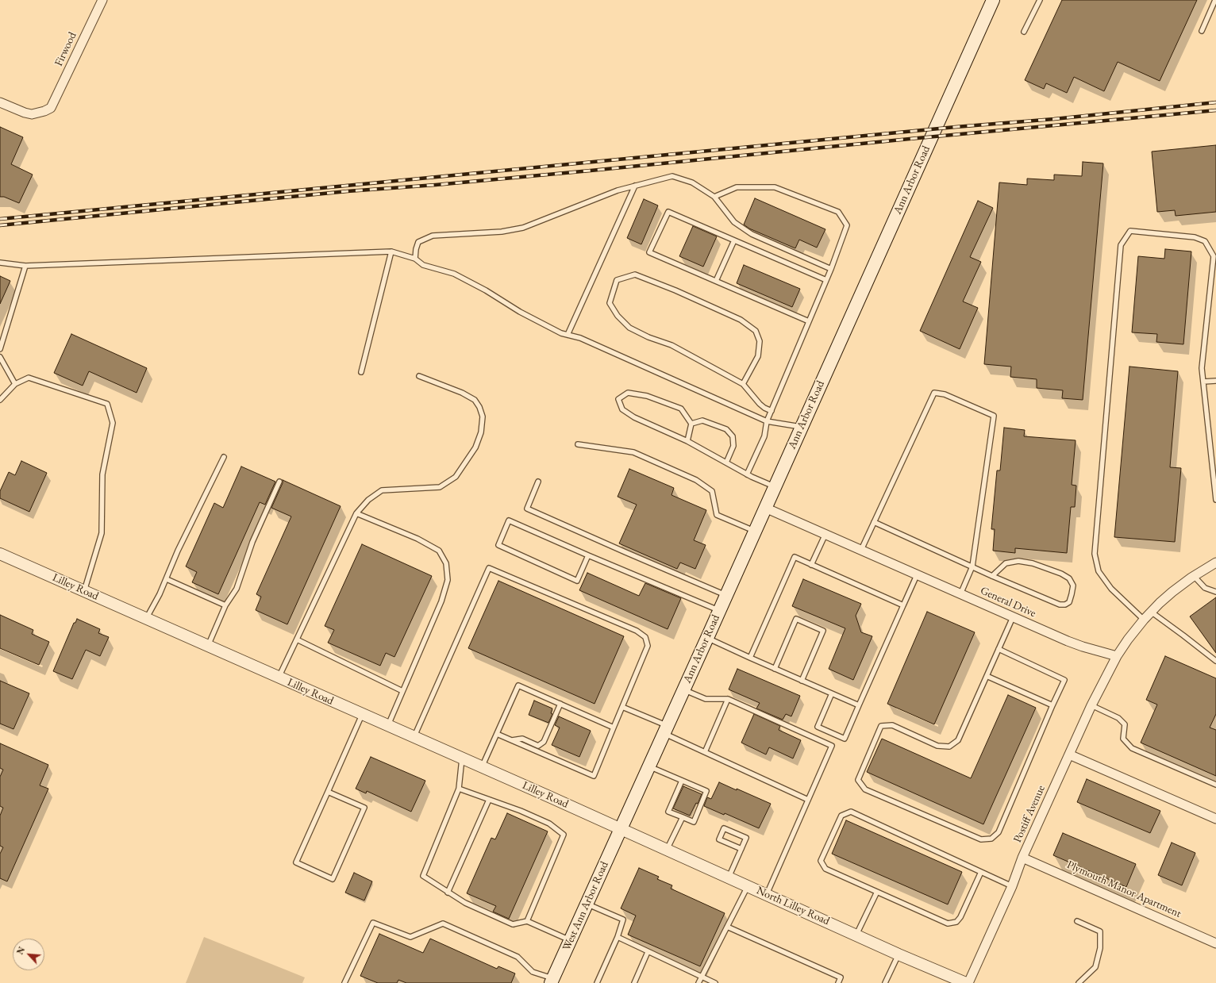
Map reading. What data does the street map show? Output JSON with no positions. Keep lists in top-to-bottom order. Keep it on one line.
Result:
{"streets":{"main road":["Ann Arbor Road","West Ann Arbor Road"],"street":["Firwood","Lilley Road","General Drive","Postiff Avenue","Plymouth Manor Apartment","North Lilley Road"]},"crossings":[["Ann Arbor Road","Lilley Road"],["Ann Arbor Road","General Drive"],["Ann Arbor Road","West Ann Arbor Road"],["Ann Arbor Road","North Lilley Road"],["Lilley Road","West Ann Arbor Road"],["Lilley Road","North Lilley Road"],["General Drive","Postiff Avenue"],["Postiff Avenue","Plymouth Manor Apartment"],["Postiff Avenue","North Lilley Road"],["West Ann Arbor Road","North Lilley Road"]],"north":"top left"}
